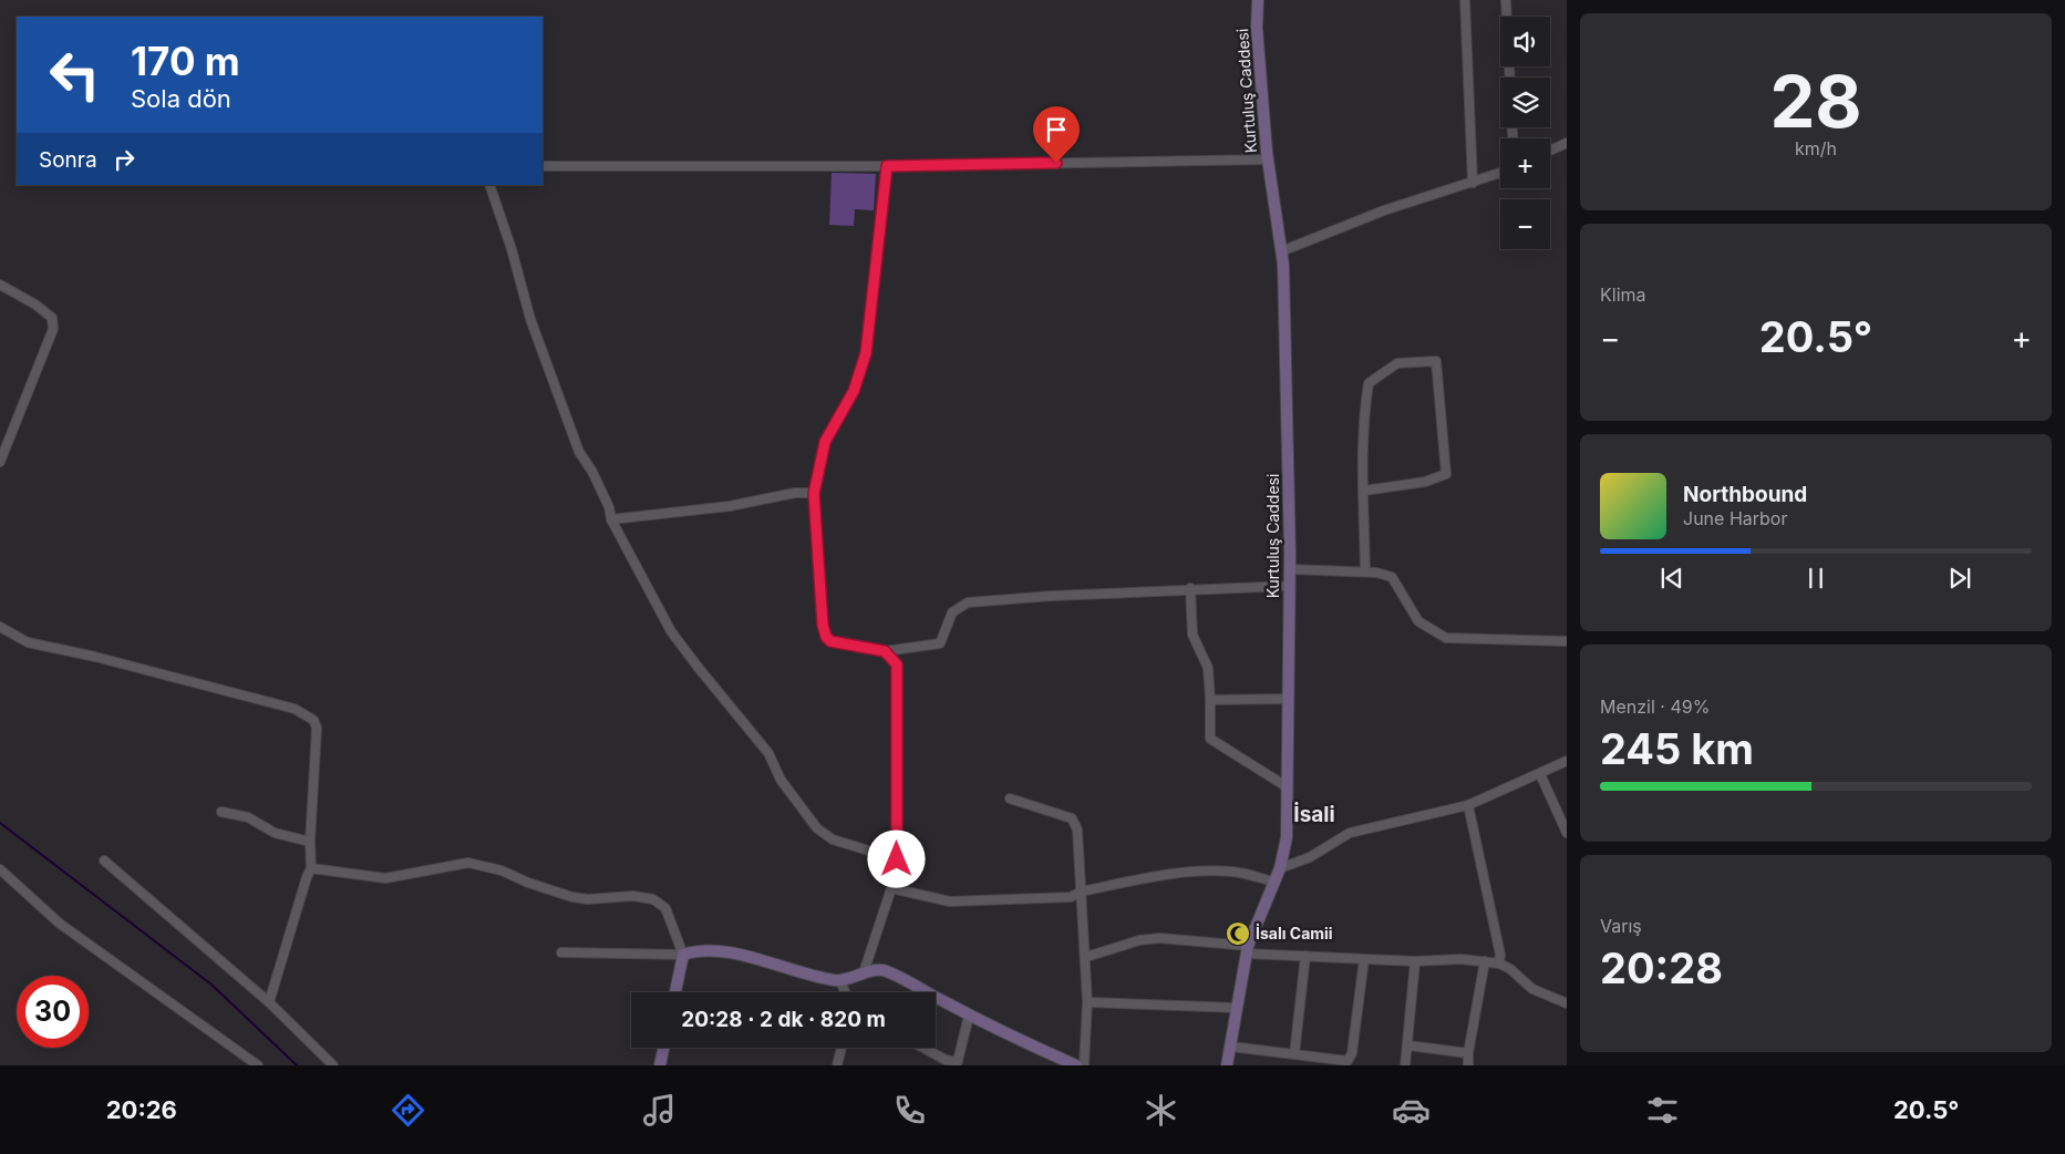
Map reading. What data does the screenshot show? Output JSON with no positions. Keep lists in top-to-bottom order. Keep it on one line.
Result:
{"streets":{"main road":["Kurtuluş Caddesi"]},"districts":["İsali"],"places":{"mosque":["İsalı Camii"]},"page":{"tile":[["28","km/h"],"Klima",["Menzil · 49%","245 km"],["Varış","20:28"]],"map_buttons":["+","−"],"turn":["170 m","Sola dön"],"then":"Sonra","heat":["−","20.5°","+"],"song":["Northbound","June Harbor"],"limit":"30","trip":"20:28 · 2 dk · 820 m","tabs":["20:26","20.5°"]}}
